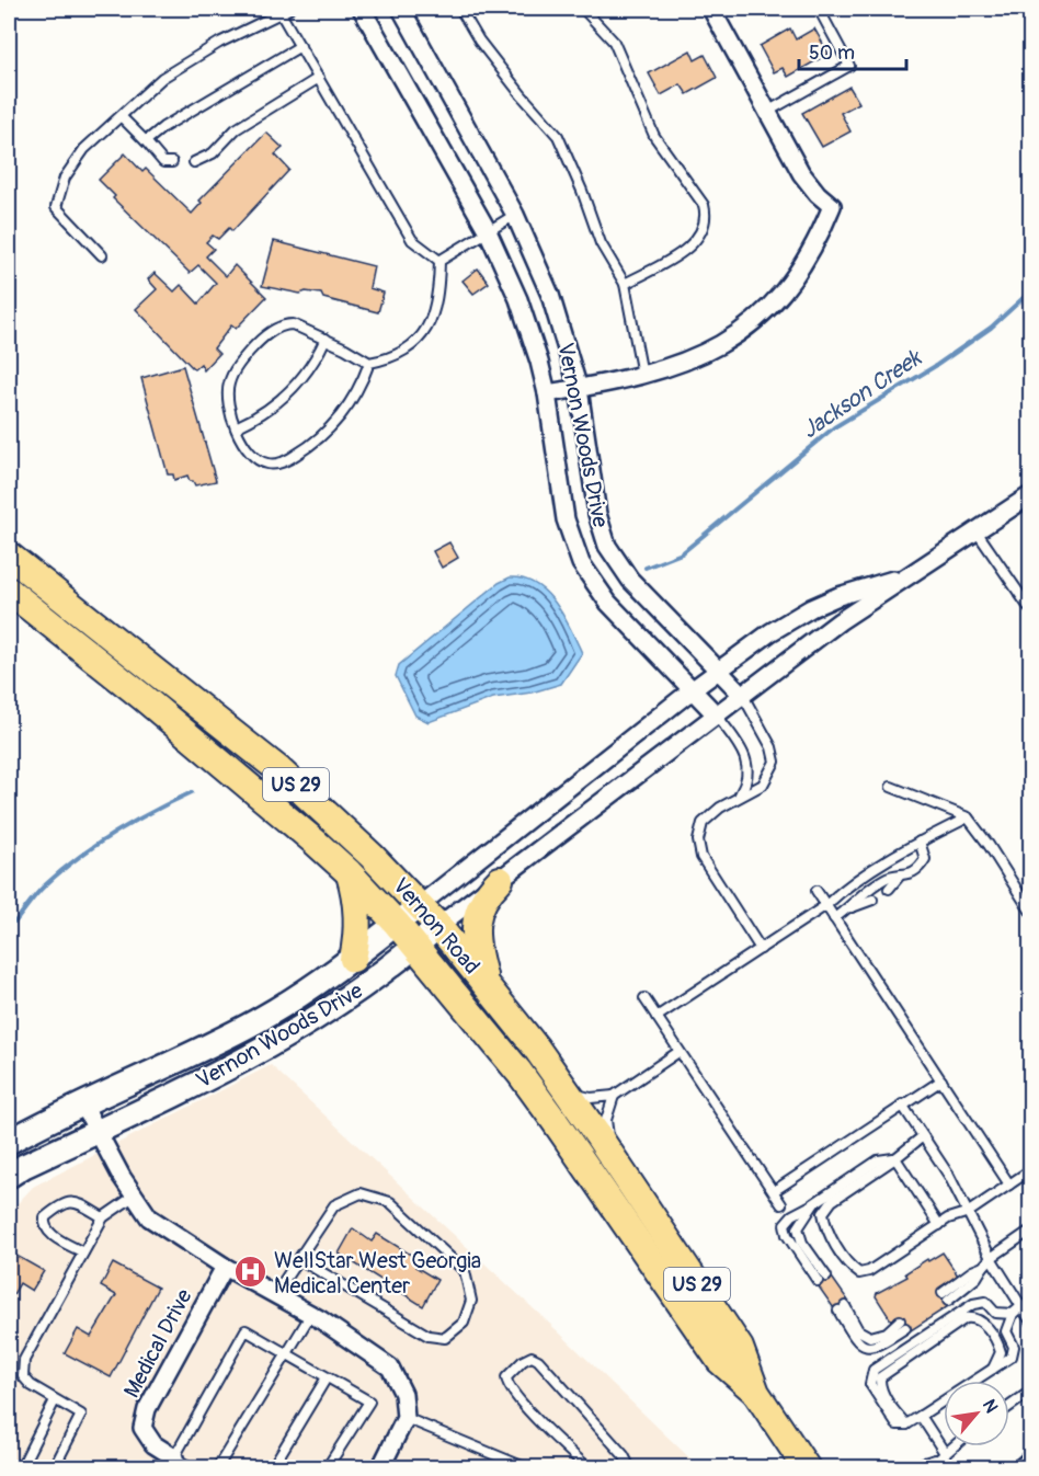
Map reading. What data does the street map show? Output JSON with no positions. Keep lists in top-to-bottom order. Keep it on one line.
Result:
{"streets":{"main road":["US 29","Vernon Road"],"street":["Vernon Woods Drive","Medical Drive"]},"crossings":[["Vernon Woods Drive","Vernon Road"]],"water":["Jackson Creek"],"places":{"hospital":["WellStar West Georgia Medical Center"]},"scale_bar":"50 m","north":"top right"}
